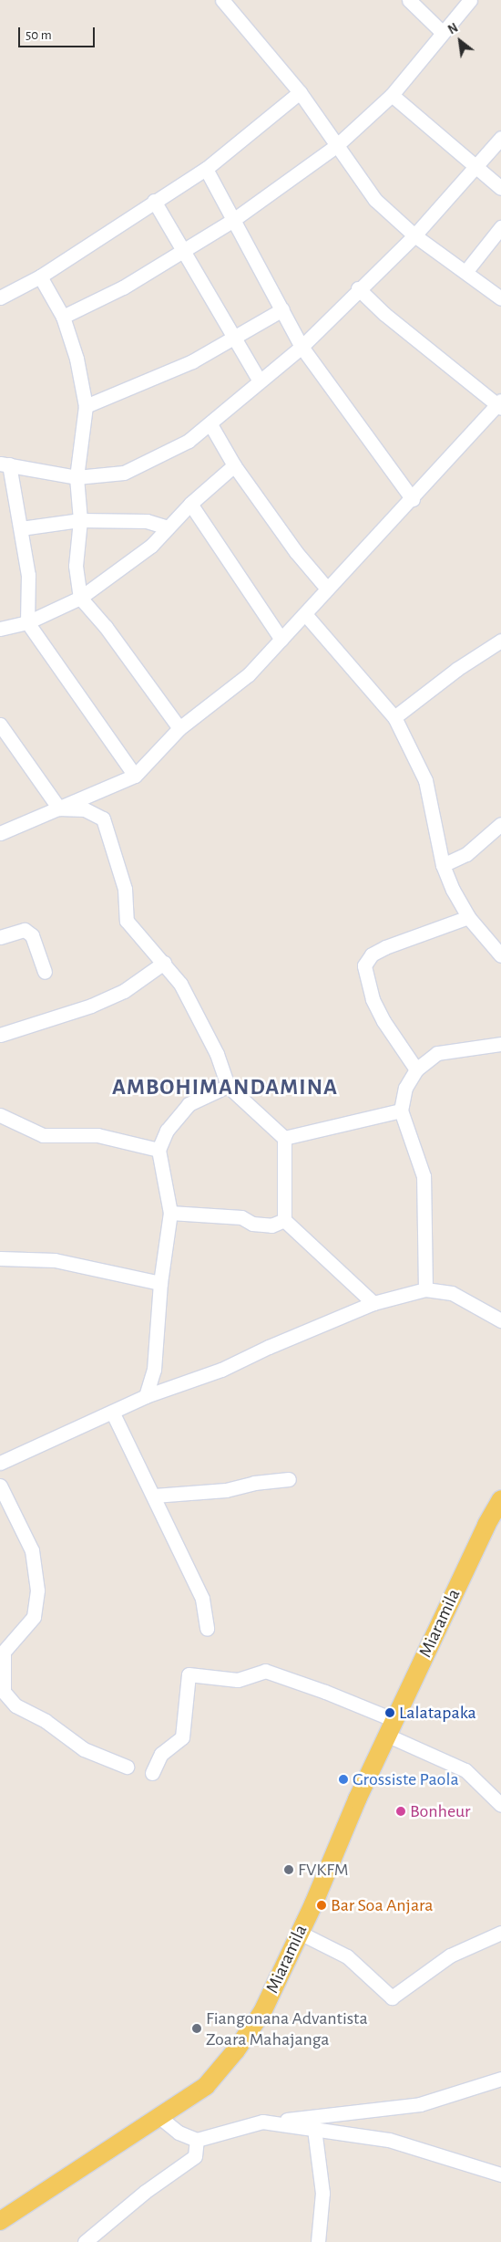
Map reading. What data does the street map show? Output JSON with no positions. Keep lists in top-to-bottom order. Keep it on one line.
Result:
{"streets":{"main road":["Miaramila"]},"districts":["AMBOHIMANDAMINA"],"places":["Lalatapaka","Grossiste Paola","Bonheur","FVKFM","Bar Soa Anjara","Fiangonana Advantista Zoara Mahajanga"],"scale_bar":"50 m","north":"top left"}
